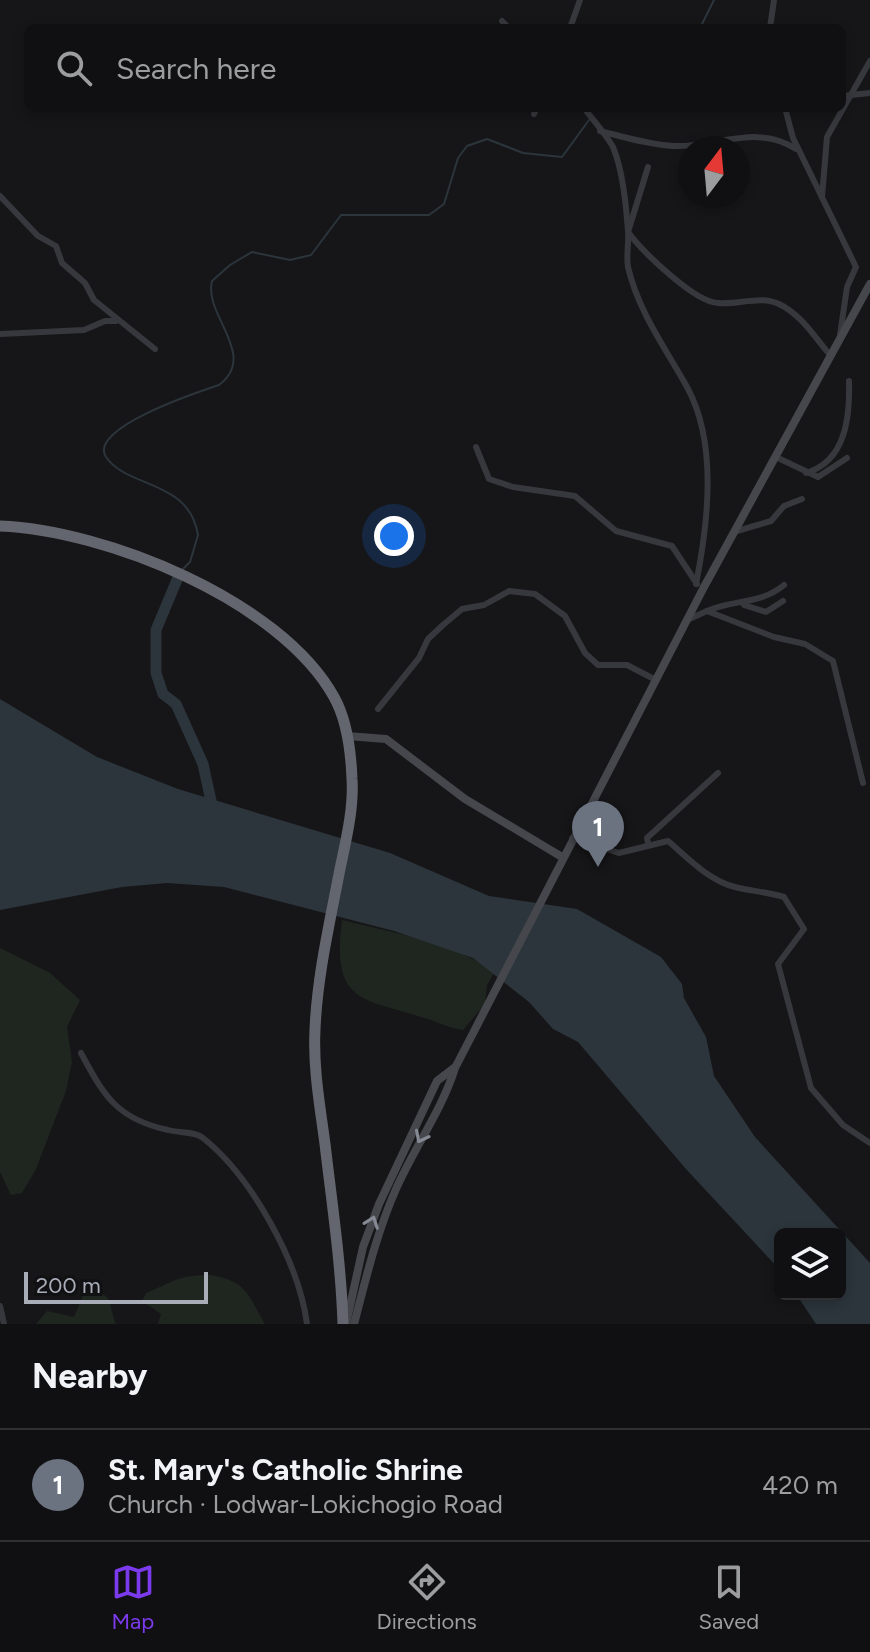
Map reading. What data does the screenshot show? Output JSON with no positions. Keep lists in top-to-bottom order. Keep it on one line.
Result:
{"scale_bar":"200 m","north":"top","page":{"search":"Search here","pins":"1","scale":"200 m","heading":"Nearby","list":[{"mark":"1","name":"St. Mary's Catholic Shrine","note":"Church · Lodwar-Lokichogio Road","value":"420 m"}],"nav":["Map","Directions","Saved"]}}
